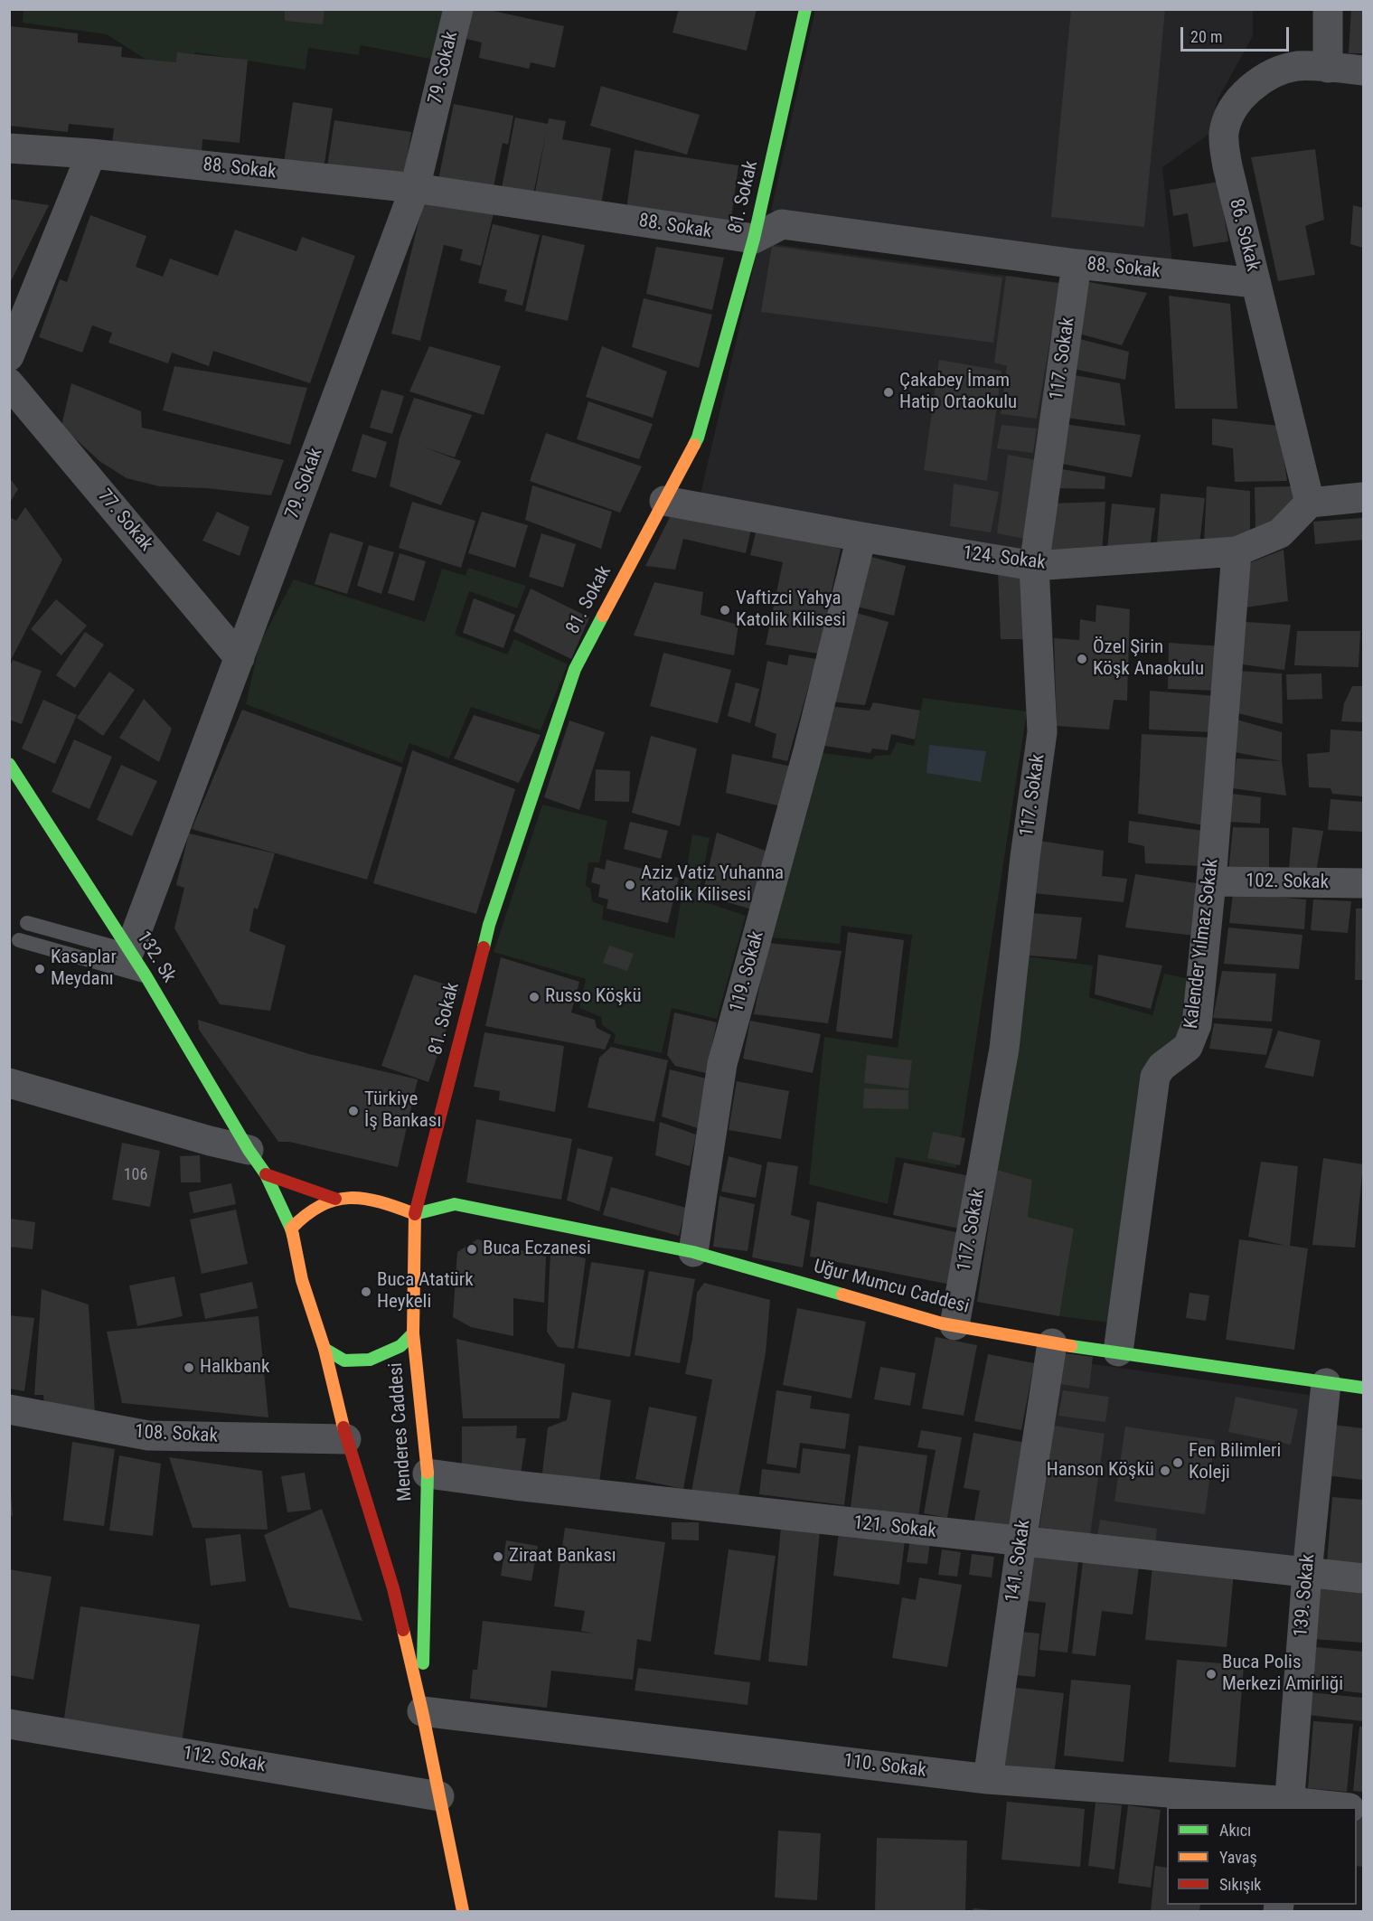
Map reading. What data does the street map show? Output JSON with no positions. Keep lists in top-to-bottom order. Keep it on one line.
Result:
{"streets":{"main road":["81. Sokak","132. Sk","Uğur Mumcu Caddesi","Menderes Caddesi"],"street":["79. Sokak","88. Sokak","86. Sokak","117. Sokak","77. Sokak","124. Sokak","102. Sokak","Kalender Yılmaz Sokak","119. Sokak","108. Sokak","121. Sokak","141. Sokak","139. Sokak","112. Sokak","110. Sokak"]},"crossings":[["79. Sokak","88. Sokak"],["79. Sokak","77. Sokak"],["79. Sokak","132. Sk"],["88. Sokak","81. Sokak"],["88. Sokak","86. Sokak"],["88. Sokak","117. Sokak"],["81. Sokak","124. Sokak"],["81. Sokak","132. Sk"],["81. Sokak","Uğur Mumcu Caddesi"],["81. Sokak","Menderes Caddesi"],["86. Sokak","124. Sokak"],["117. Sokak","124. Sokak"],["117. Sokak","Uğur Mumcu Caddesi"],["124. Sokak","Kalender Yılmaz Sokak"],["124. Sokak","119. Sokak"],["102. Sokak","Kalender Yılmaz Sokak"],["Kalender Yılmaz Sokak","Uğur Mumcu Caddesi"],["132. Sk","Uğur Mumcu Caddesi"],["132. Sk","Menderes Caddesi"],["119. Sokak","Uğur Mumcu Caddesi"],["Uğur Mumcu Caddesi","Menderes Caddesi"],["Uğur Mumcu Caddesi","141. Sokak"],["Uğur Mumcu Caddesi","139. Sokak"],["Menderes Caddesi","108. Sokak"],["Menderes Caddesi","121. Sokak"],["Menderes Caddesi","112. Sokak"],["Menderes Caddesi","110. Sokak"],["121. Sokak","141. Sokak"],["121. Sokak","139. Sokak"],["141. Sokak","110. Sokak"],["139. Sokak","110. Sokak"]],"places":["Çakabey İmam Hatip Ortaokulu","Vaftizci Yahya Katolik Kilisesi","Özel Şirin Köşk Anaokulu","Aziz Vatiz Yuhanna Katolik Kilisesi","Kasaplar Meydanı","Russo Köşkü","Türkiye İş Bankası","Buca Eczanesi","Buca Atatürk Heykeli","Halkbank","Fen Bilimleri Koleji","Hanson Köşkü","Ziraat Bankası","Buca Polis Merkezi Amirliği"],"house_numbers":["106"],"legend":["Akıcı","Yavaş","Sıkışık"],"scale_bar":"20 m"}
